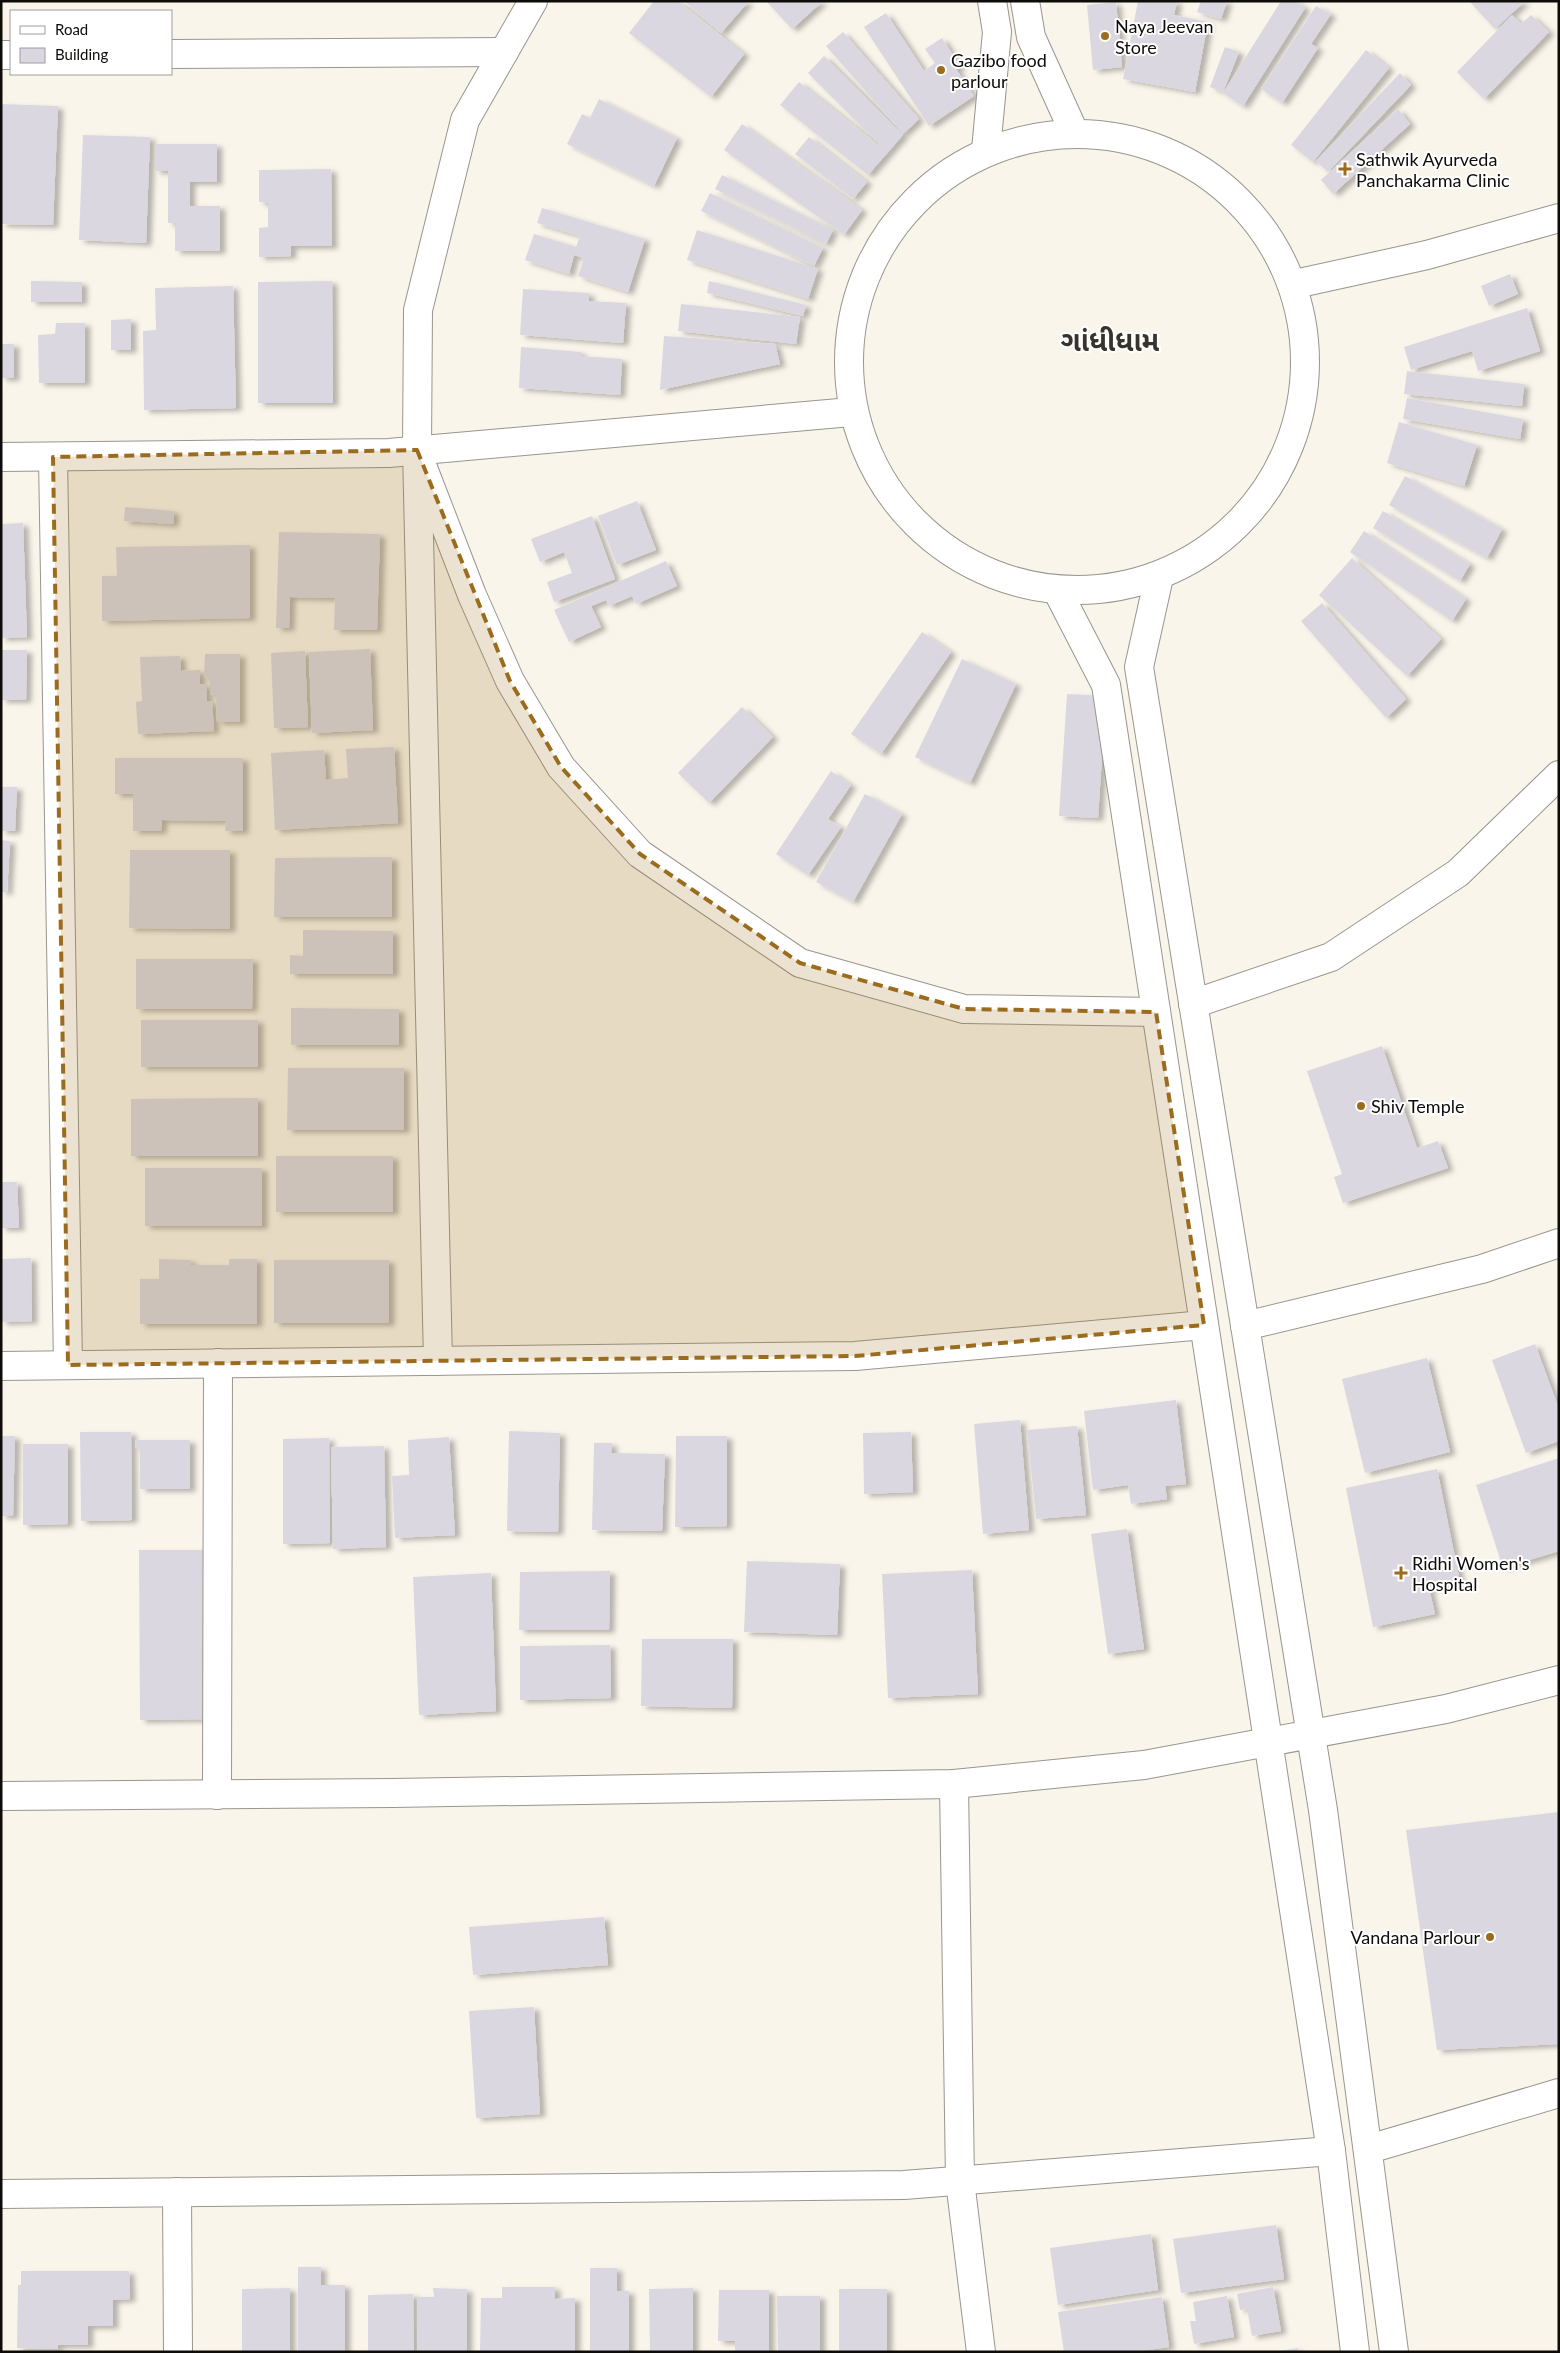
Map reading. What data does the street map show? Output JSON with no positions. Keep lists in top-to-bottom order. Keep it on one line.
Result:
{"districts":["ગાંધીધામ"],"places":{"other":["Naya Jeevan Store","Gazibo food parlour","Shiv Temple","Vandana Parlour"],"health":["Sathwik Ayurveda Panchakarma Clinic","Ridhi Women's Hospital"]},"legend":["Road","Building"]}
